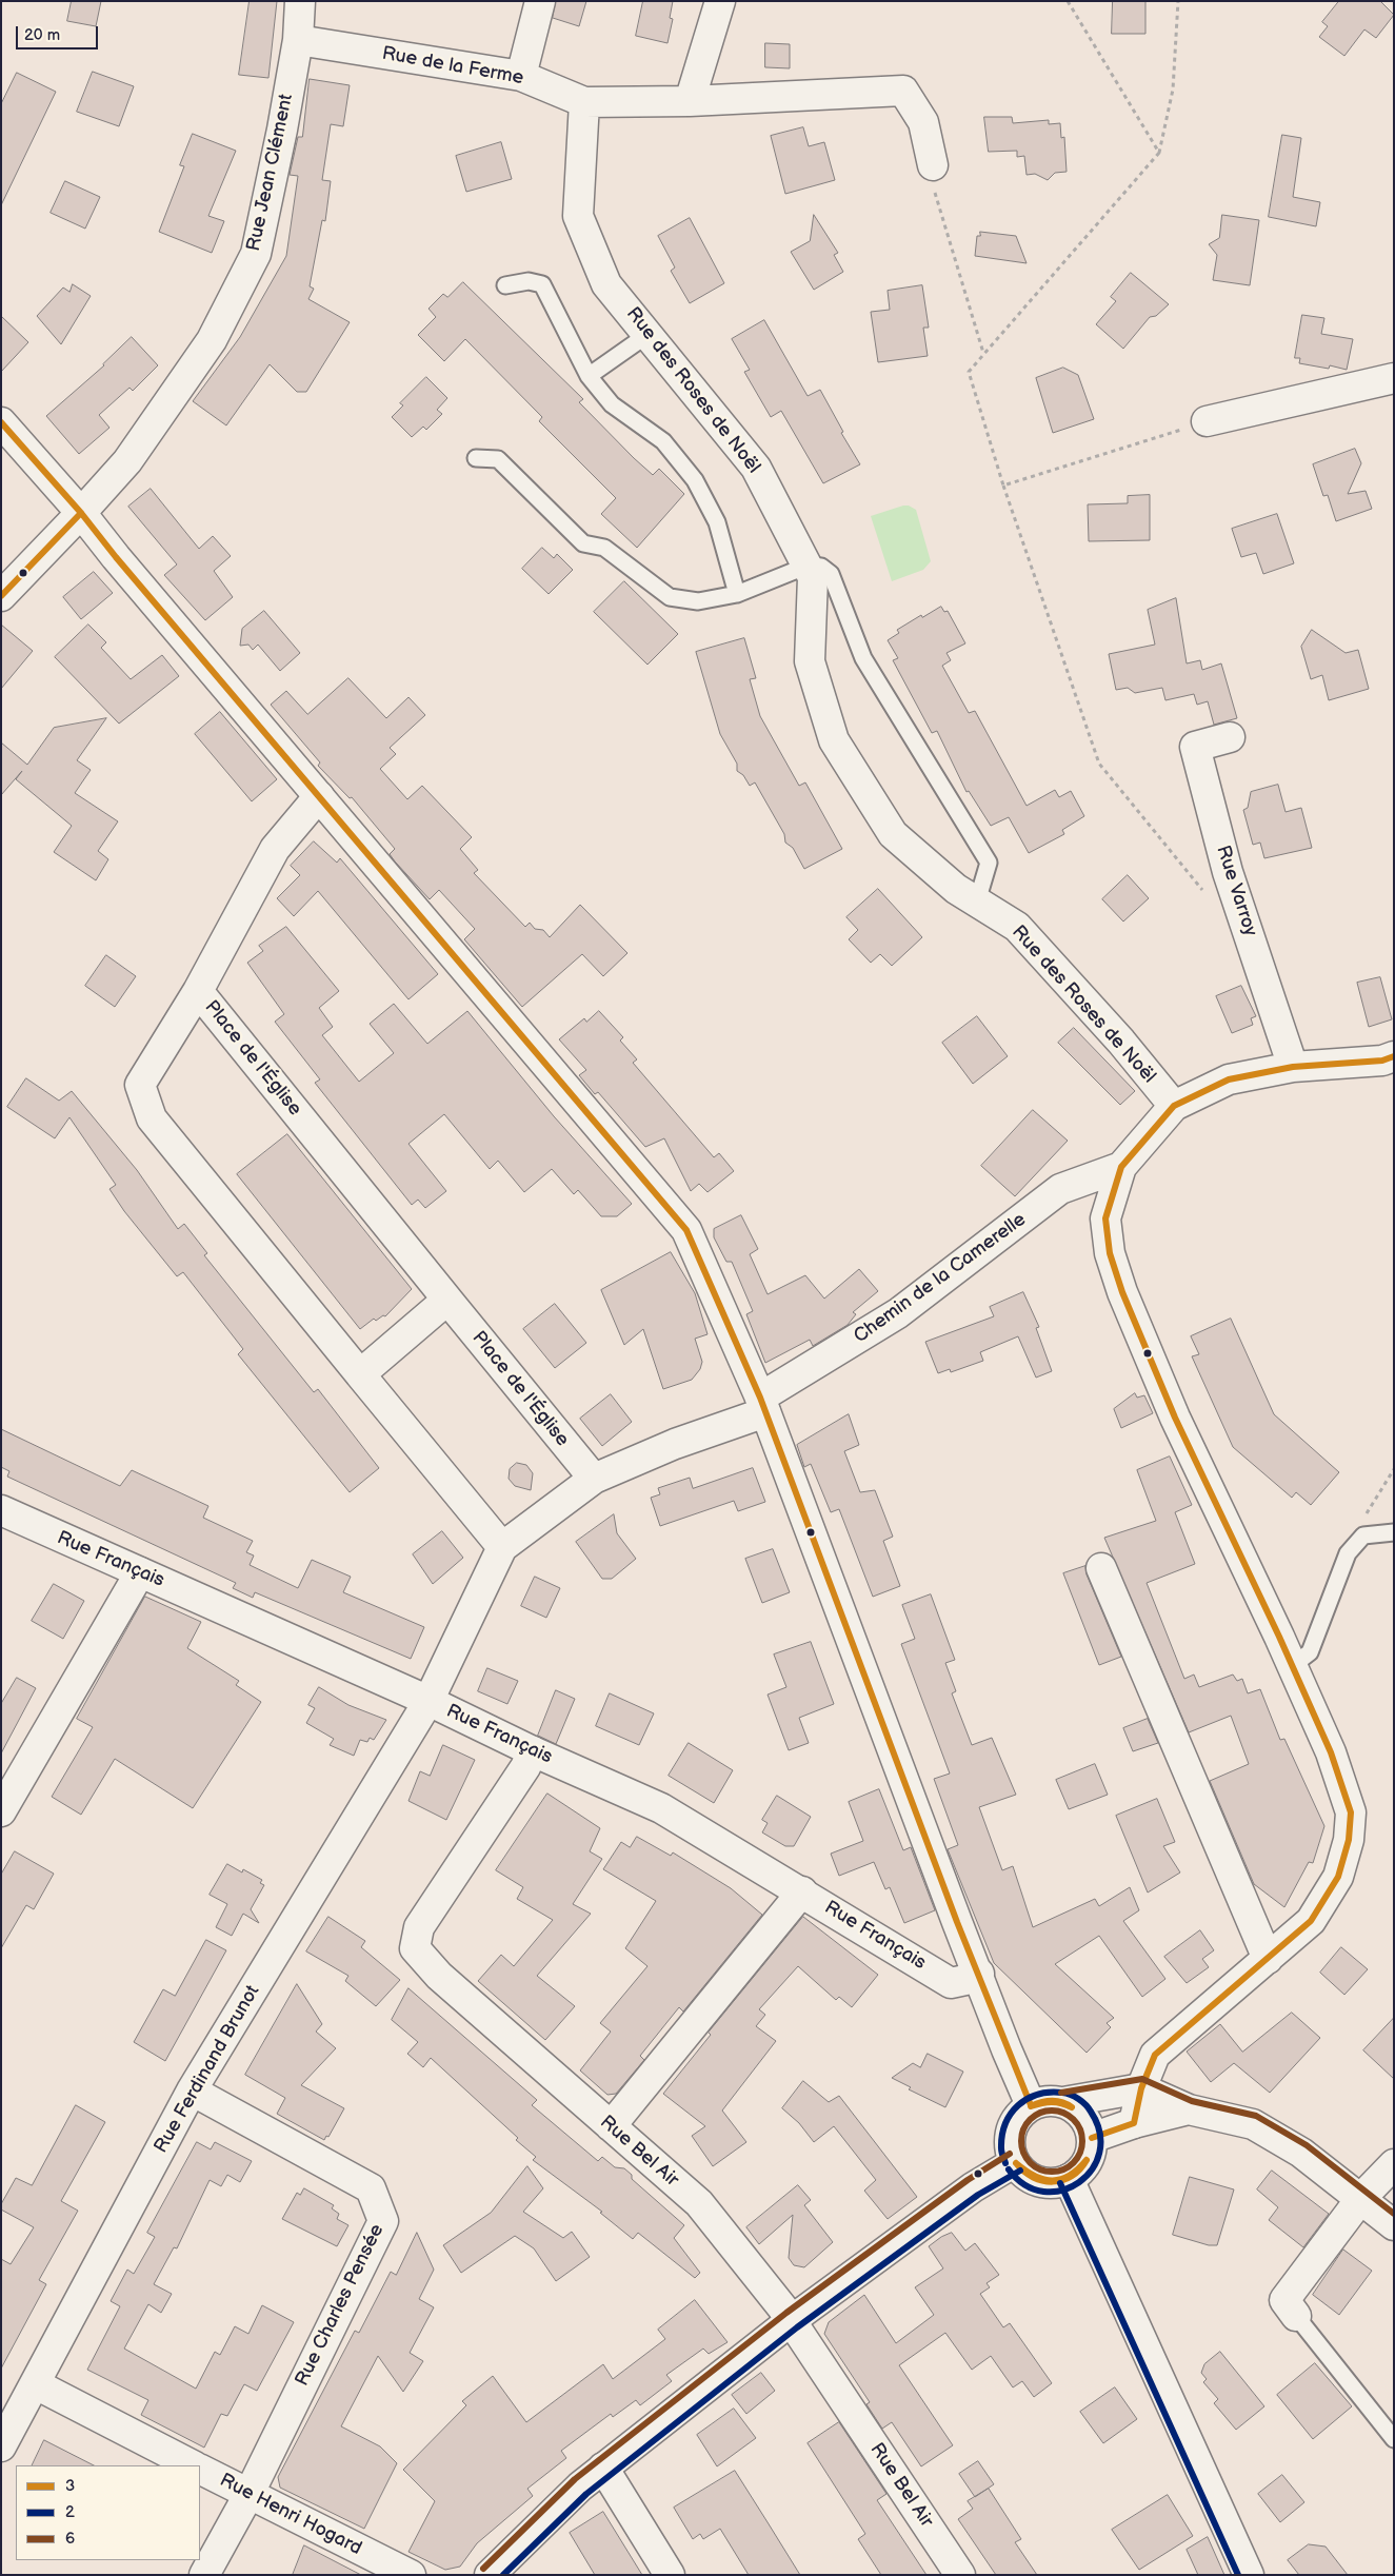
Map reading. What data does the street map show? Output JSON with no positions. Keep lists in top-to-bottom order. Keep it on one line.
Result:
{"streets":{"street":["Rue de la Ferme","Rue Jean Clément","Rue des Roses de Noël","Rue Varroy","Place de l'Église","Chemin de la Camerelle","Rue Français","Rue Ferdinand Brunot","Rue Bel Air","Rue Charles Pensée","Rue Henri Hogard"]},"crossings":[["Rue de la Ferme","Rue Jean Clément"],["Rue de la Ferme","Rue des Roses de Noël"],["Rue Français","Rue Ferdinand Brunot"],["Rue Français","Rue Bel Air"],["Rue Ferdinand Brunot","Rue Charles Pensée"],["Rue Charles Pensée","Rue Henri Hogard"]],"lines":["transit line 3","transit line 6","transit line 2"],"legend":["3","2","6"],"scale_bar":"20 m"}
